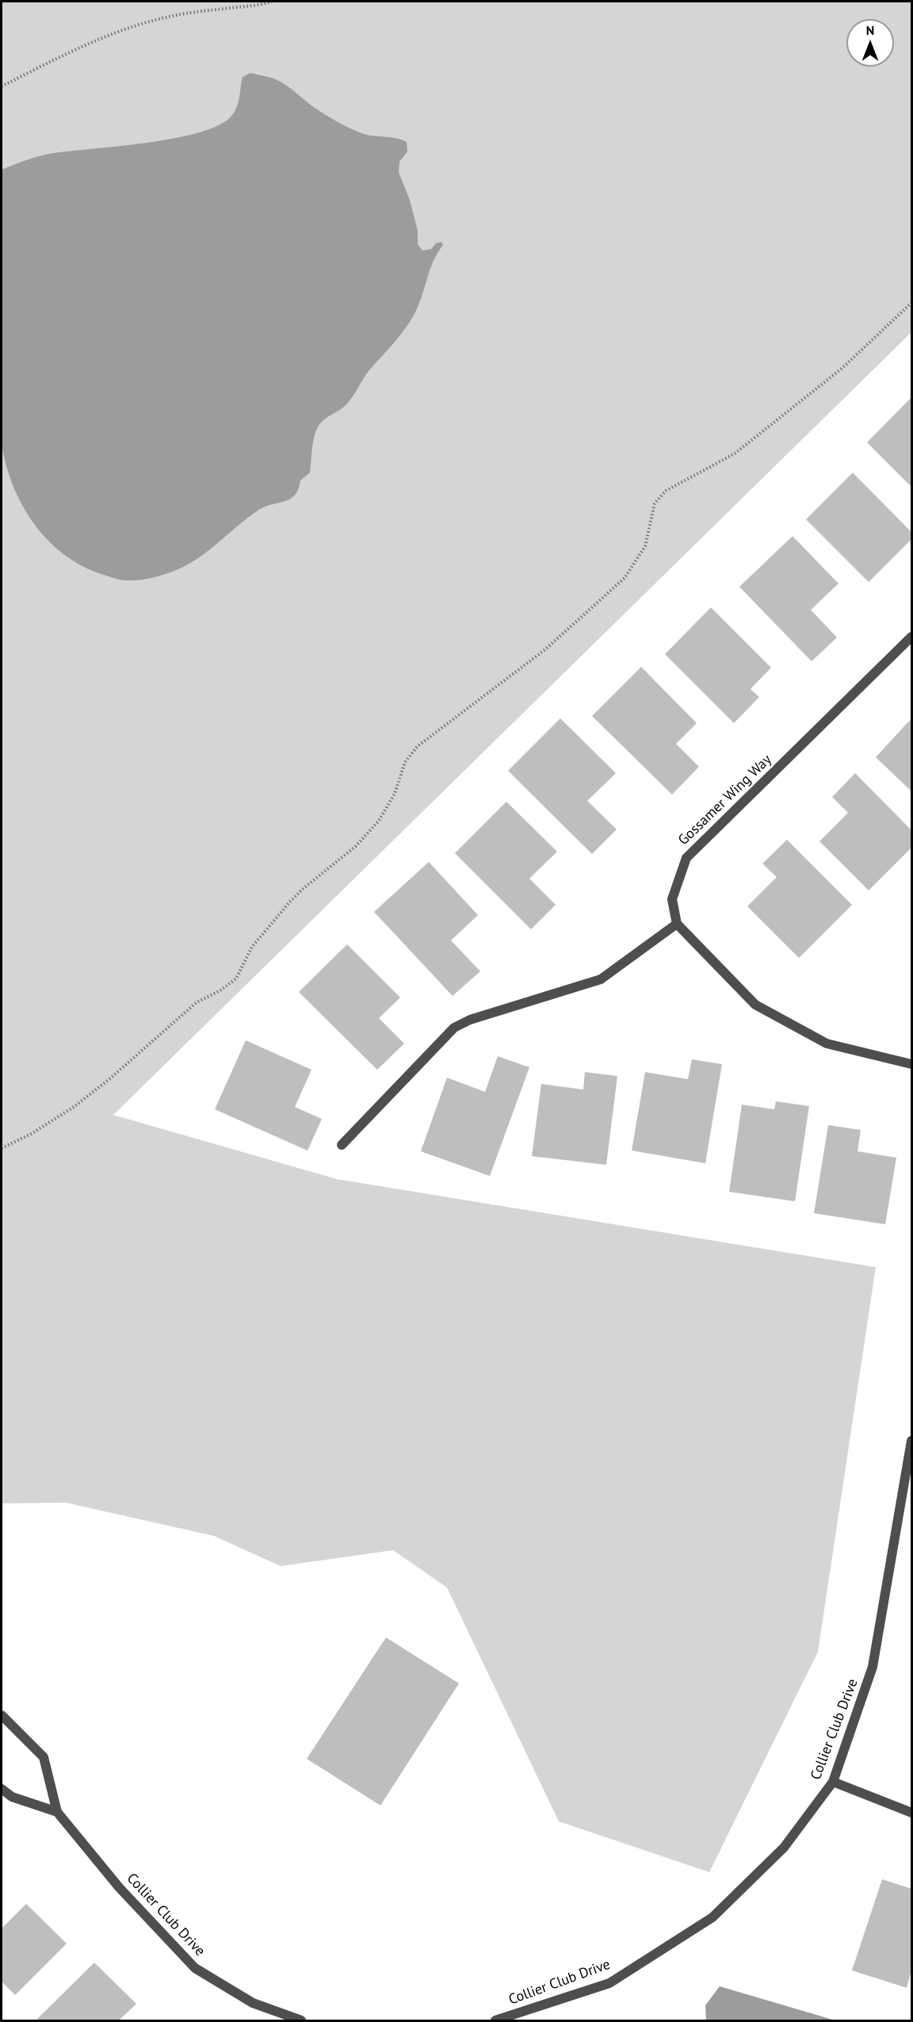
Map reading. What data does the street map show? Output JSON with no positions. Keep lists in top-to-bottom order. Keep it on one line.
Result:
{"streets":{"street":["Gossamer Wing Way","Collier Club Drive"]},"north":"top"}
